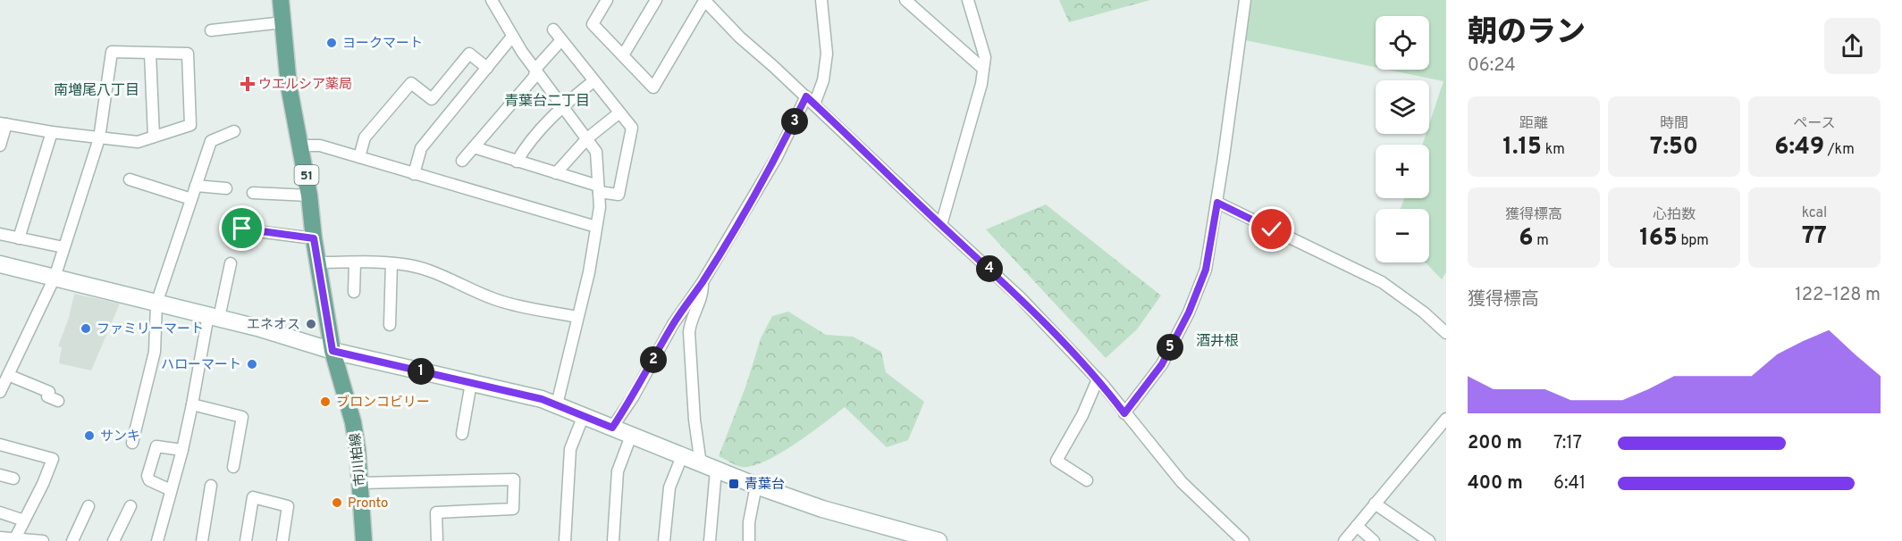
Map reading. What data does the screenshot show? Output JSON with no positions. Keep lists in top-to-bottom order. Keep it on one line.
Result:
{"streets":{"main road":["51","市川柏線"]},"districts":["南増尾八丁目","青葉台二丁目","酒井根"],"places":{"other":["ヨークマート","エネオス","ファミリーマート","ハローマート","ブロンコビリー","サンキ","Pronto"],"health":["ウエルシア薬局"],"transit":["青葉台"]},"page":{"heading":["朝のラン","06:24"],"map_buttons":["+","−"],"stats":[["距離","1.15 km"],["時間","7:50"],["ペース","6:49 /km"],["獲得標高","6 m"],["心拍数","165 bpm"],["kcal","77"]],"pins":["3","4","5","2","1"],"chart":["獲得標高","122–128 m"],"list":[{"name":"200 m","note":"7:17"},{"name":"400 m","note":"6:41"}]}}
